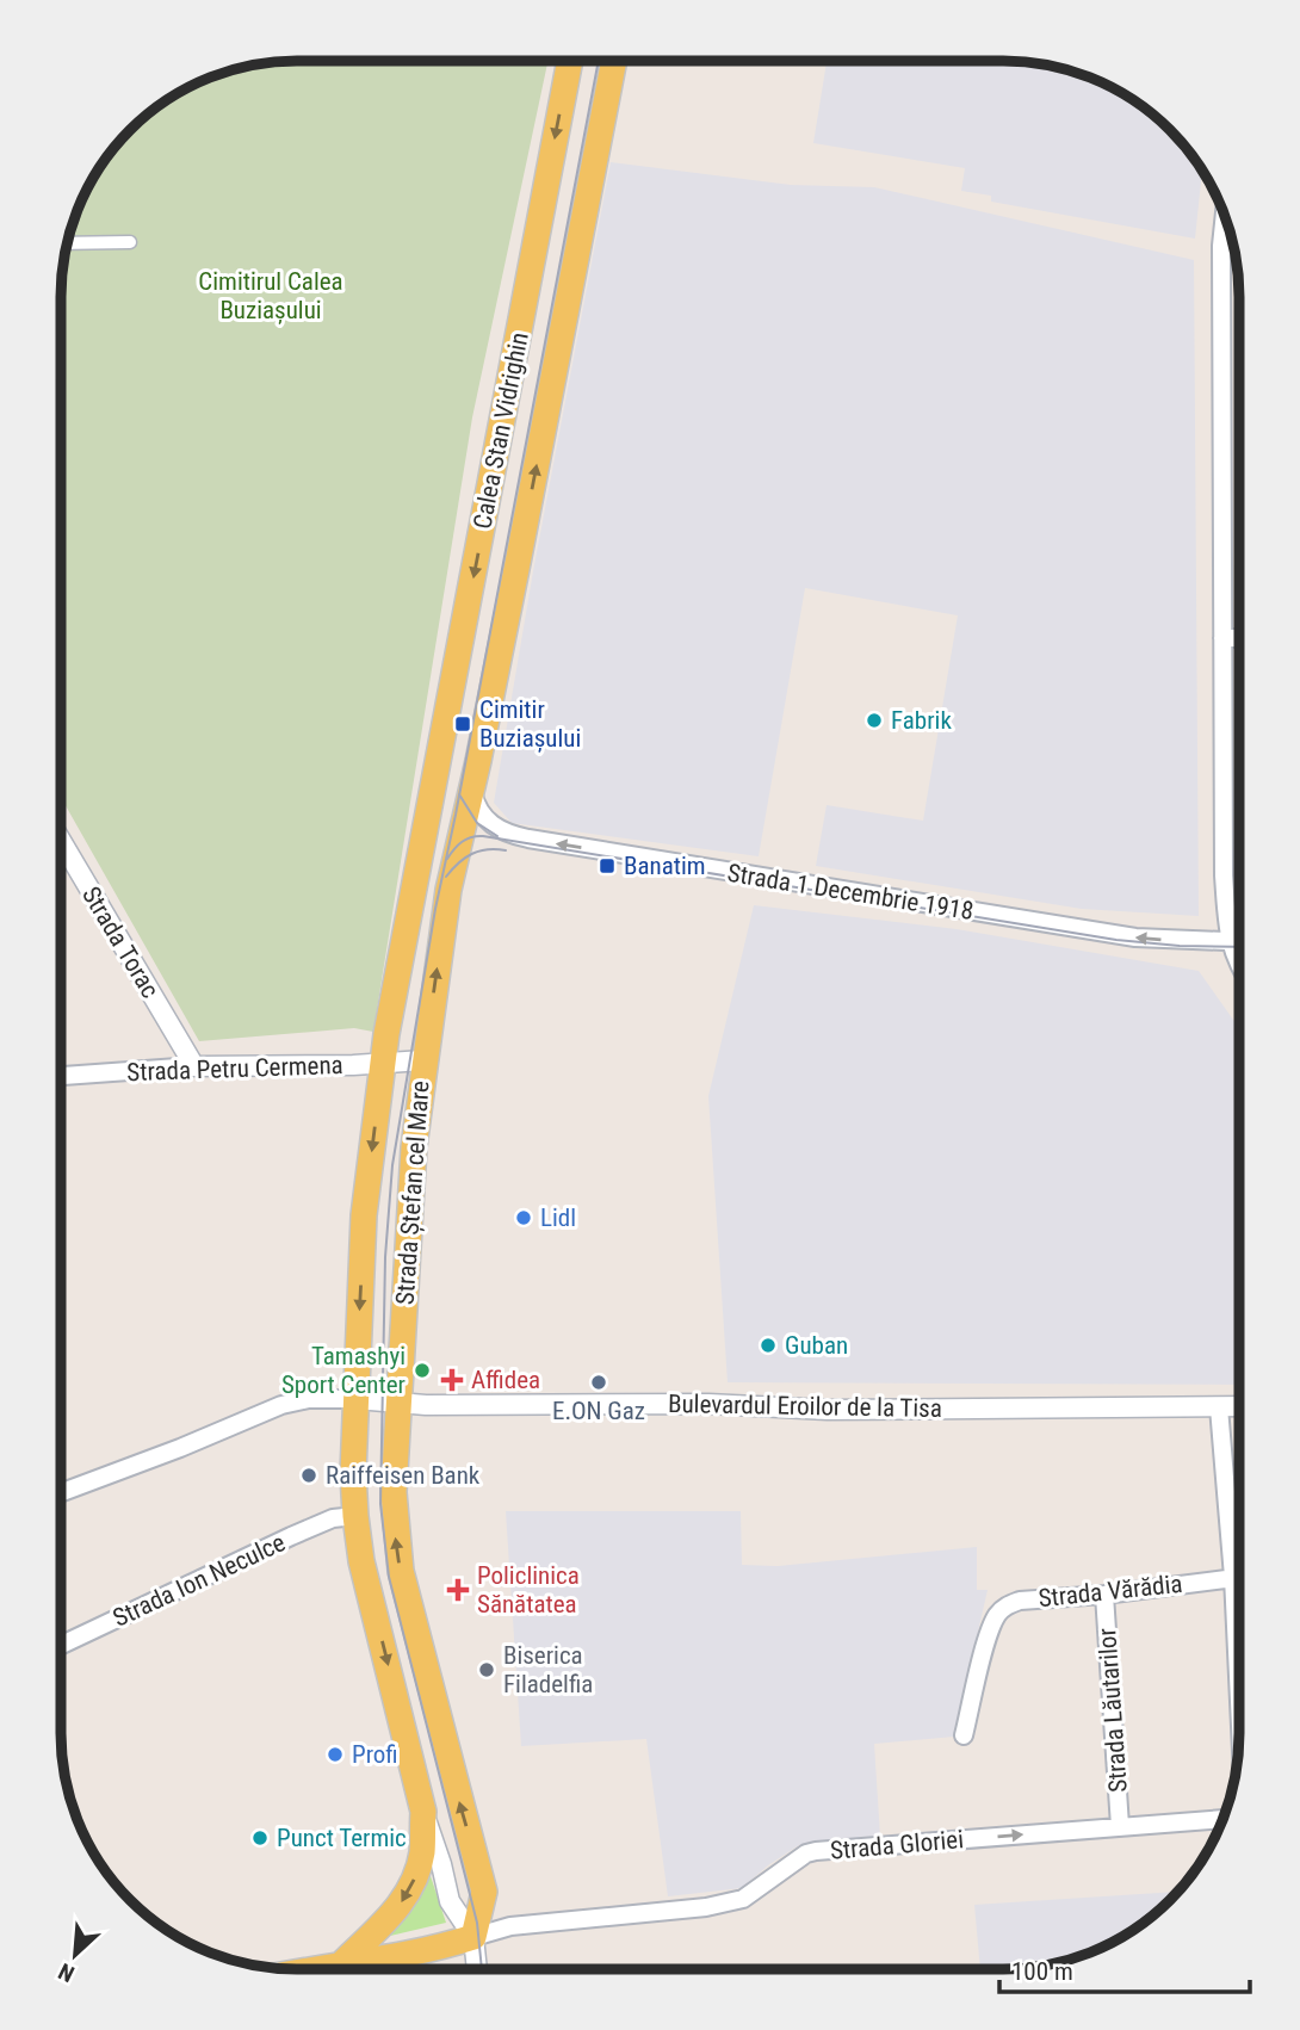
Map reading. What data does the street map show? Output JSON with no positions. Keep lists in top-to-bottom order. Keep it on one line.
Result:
{"streets":{"main road":["Calea Stan Vidrighin","Strada Ștefan cel Mare"],"street":["Strada 1 Decembrie 1918","Strada Torac","Strada Petru Cermena","Bulevardul Eroilor de la Tisa","Strada Ion Neculce","Strada Vărădia","Strada Lăutarilor","Strada Gloriei"]},"crossings":[["Calea Stan Vidrighin","Strada 1 Decembrie 1918"],["Calea Stan Vidrighin","Strada Ștefan cel Mare"],["Strada 1 Decembrie 1918","Strada Ștefan cel Mare"],["Strada Torac","Strada Petru Cermena"],["Strada Petru Cermena","Strada Ștefan cel Mare"],["Strada Ștefan cel Mare","Bulevardul Eroilor de la Tisa"],["Strada Ștefan cel Mare","Strada Ion Neculce"],["Strada Ștefan cel Mare","Strada Gloriei"],["Strada Vărădia","Strada Lăutarilor"],["Strada Lăutarilor","Strada Gloriei"]],"one_way":["Strada 1 Decembrie 1918","Strada Gloriei"],"parks":["Cimitirul Calea Buziașului"],"places":{"other":["Fabrik","Lidl","Guban","Tamashyi Sport Center","E.ON Gaz","Raiffeisen Bank","Biserica Filadelfia","Profi","Punct Termic"],"transit":["Cimitir Buziașului","Banatim"],"health":["Affidea","Policlinica Sănătatea"]},"scale_bar":"100 m","north":"bottom left"}
